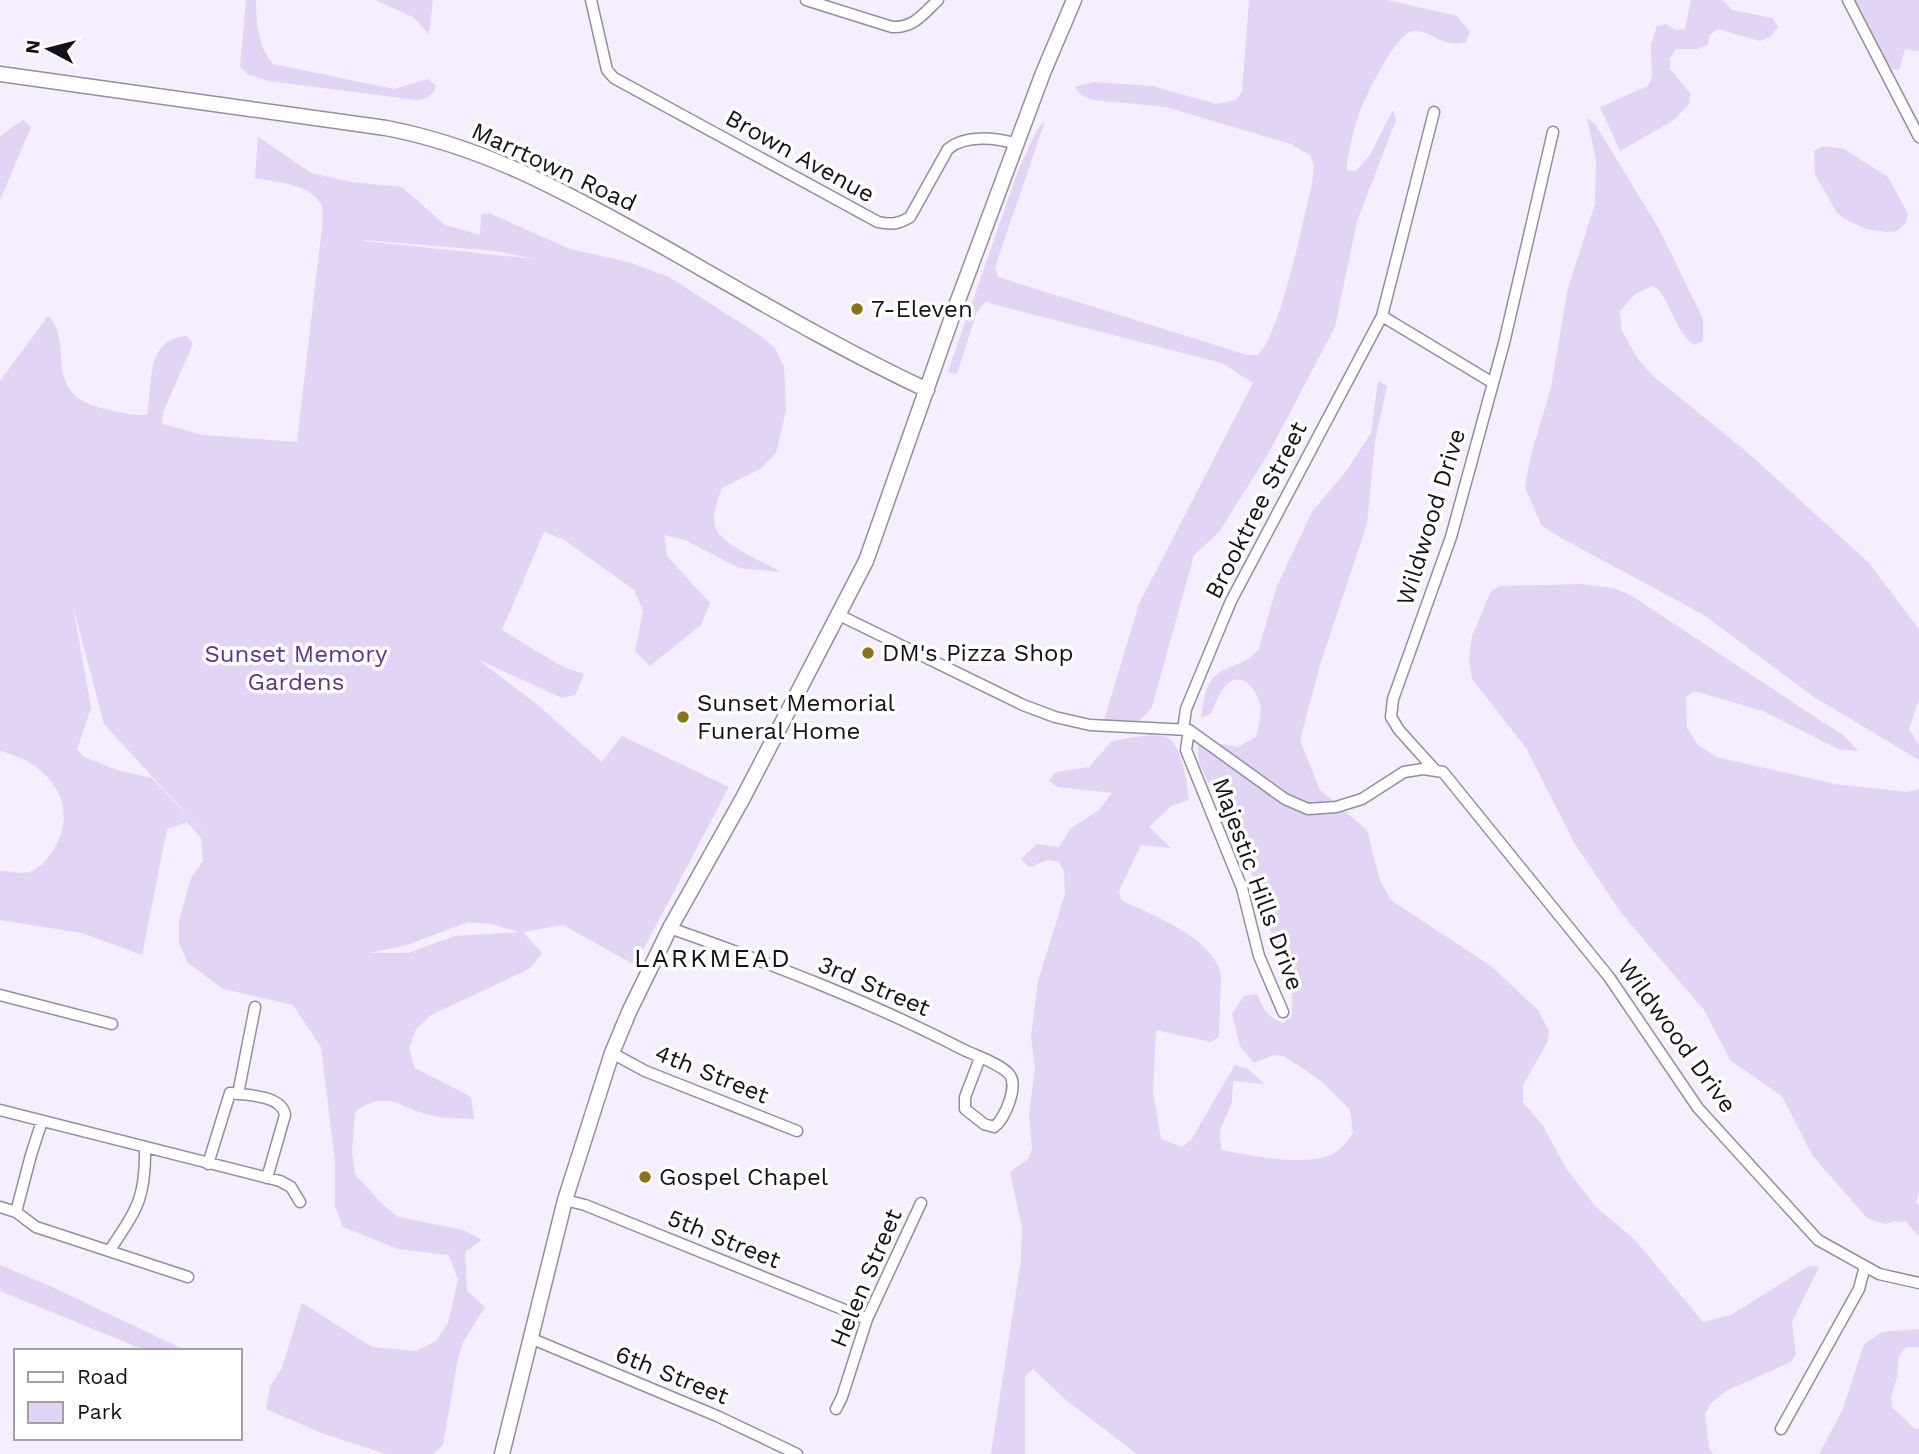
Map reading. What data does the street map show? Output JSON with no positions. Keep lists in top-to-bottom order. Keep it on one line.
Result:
{"streets":{"main road":["Marrtown Road"],"street":["Brown Avenue","Brooktree Street","Wildwood Drive","Majestic Hills Drive","3rd Street","4th Street","5th Street","Helen Street","6th Street"]},"crossings":[["Brooktree Street","Majestic Hills Drive"],["5th Street","Helen Street"]],"districts":["LARKMEAD"],"parks":["Sunset Memory Gardens"],"places":["7-Eleven","DM's Pizza Shop","Sunset Memorial Funeral Home","Gospel Chapel"],"legend":["Road","Park"],"north":"left"}
